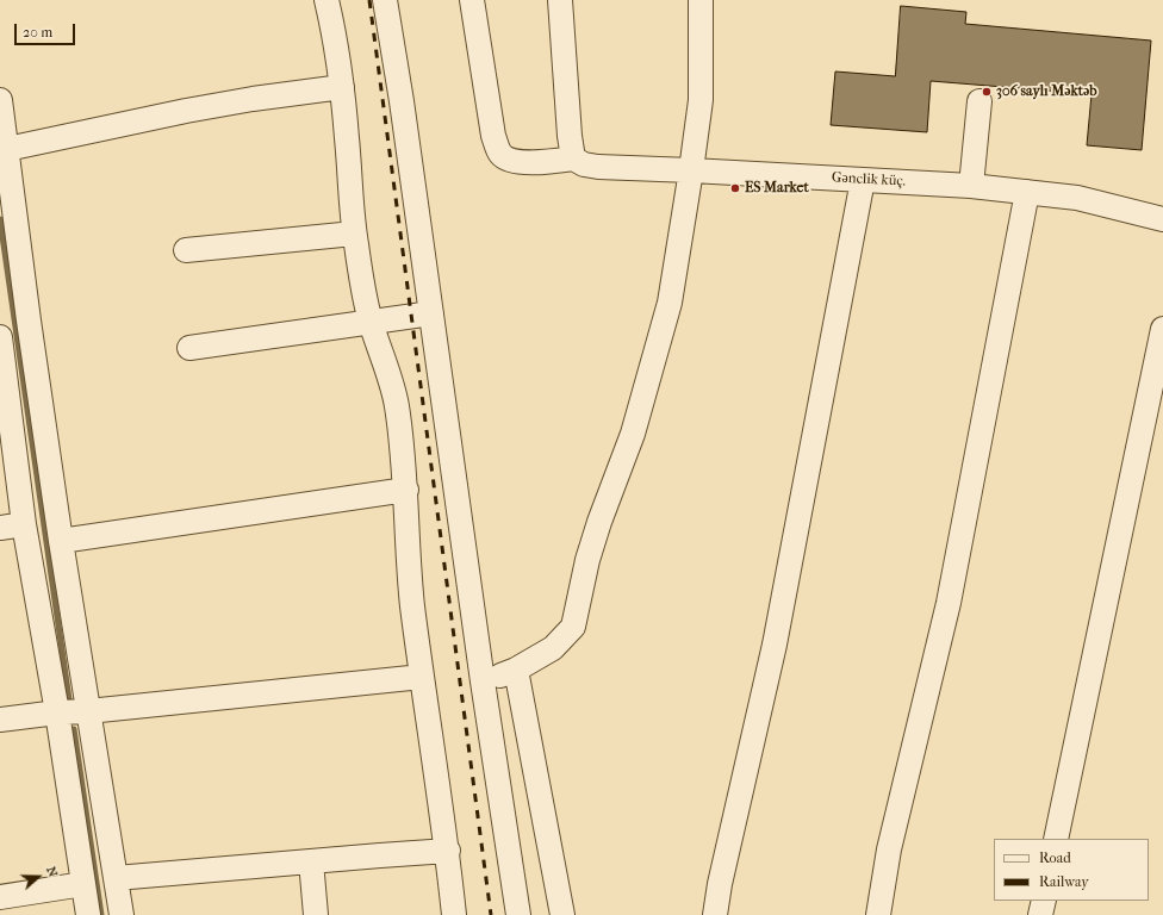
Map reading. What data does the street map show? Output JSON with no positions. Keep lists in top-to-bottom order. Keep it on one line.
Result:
{"streets":{"street":["Gənclik küç."]},"places":["306 saylı Məktəb","ES Market"],"legend":["Road","Railway"],"scale_bar":"20 m","north":"right"}
